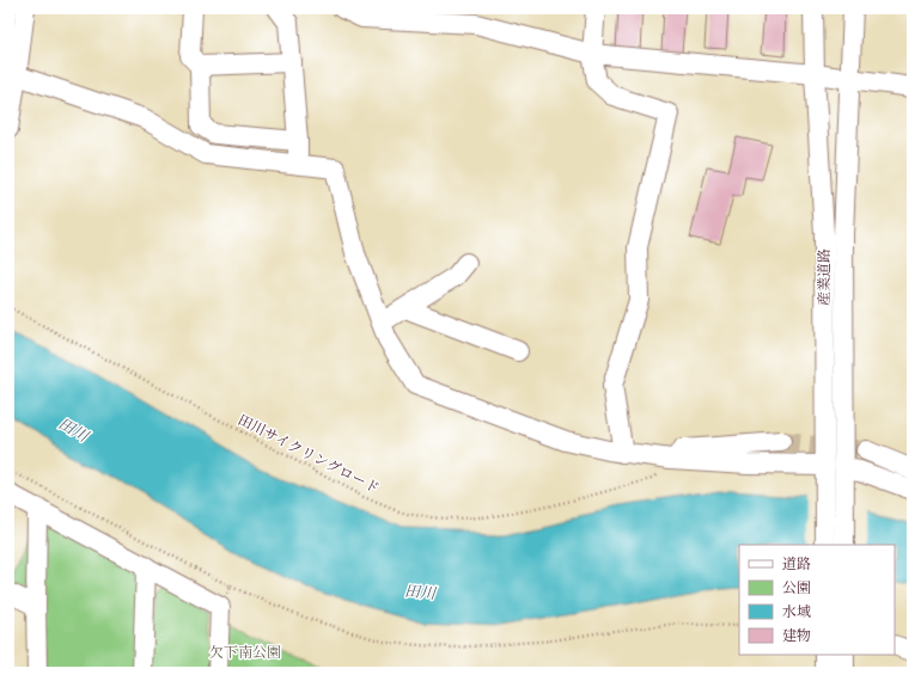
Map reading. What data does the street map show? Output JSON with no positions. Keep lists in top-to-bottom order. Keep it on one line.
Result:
{"streets":{"street":["産業道路"],"path":["田川サイクリングロード"]},"water":["田川"],"parks":["欠下南公園"],"legend":["道路","公園","水域","建物"]}
